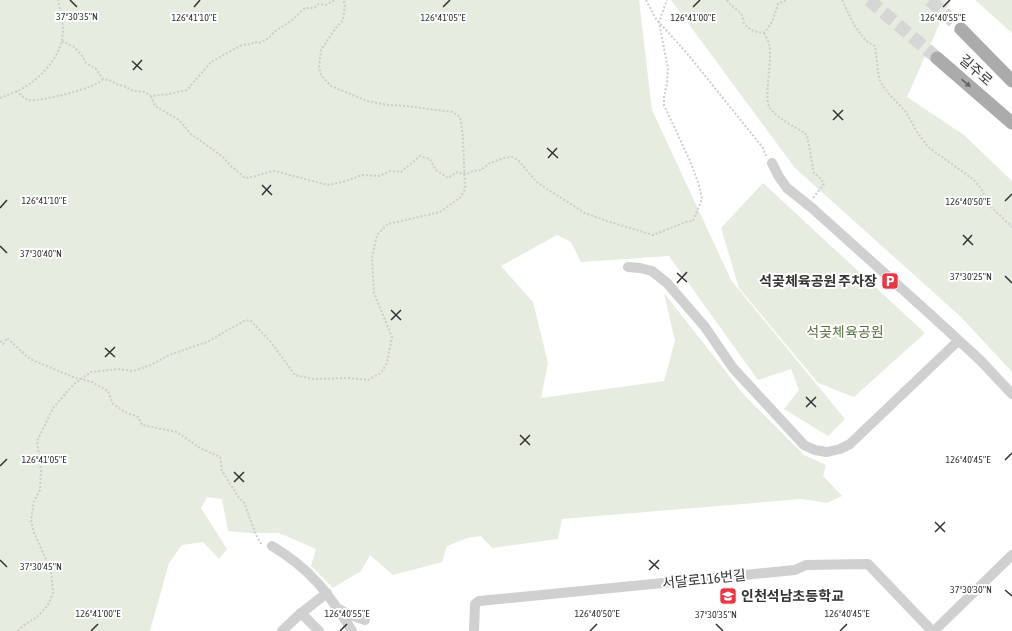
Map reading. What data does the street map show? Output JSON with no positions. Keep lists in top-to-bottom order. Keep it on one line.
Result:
{"streets":{"main road":["길주로"],"street":["서달로116번길"]},"parks":["석곶체육공원"],"places":{"parking":["석곶체육공원 주차장"],"school or university":["인천석남초등학교"]},"coordinates":["37°30'35\"N","126°41'10\"E","126°40'55\"E","126°41'05\"E","126°41'00\"E","126°40'50\"E","37°30'40\"N","37°30'25\"N","126°40'45\"E","37°30'45\"N","37°30'30\"N"]}
